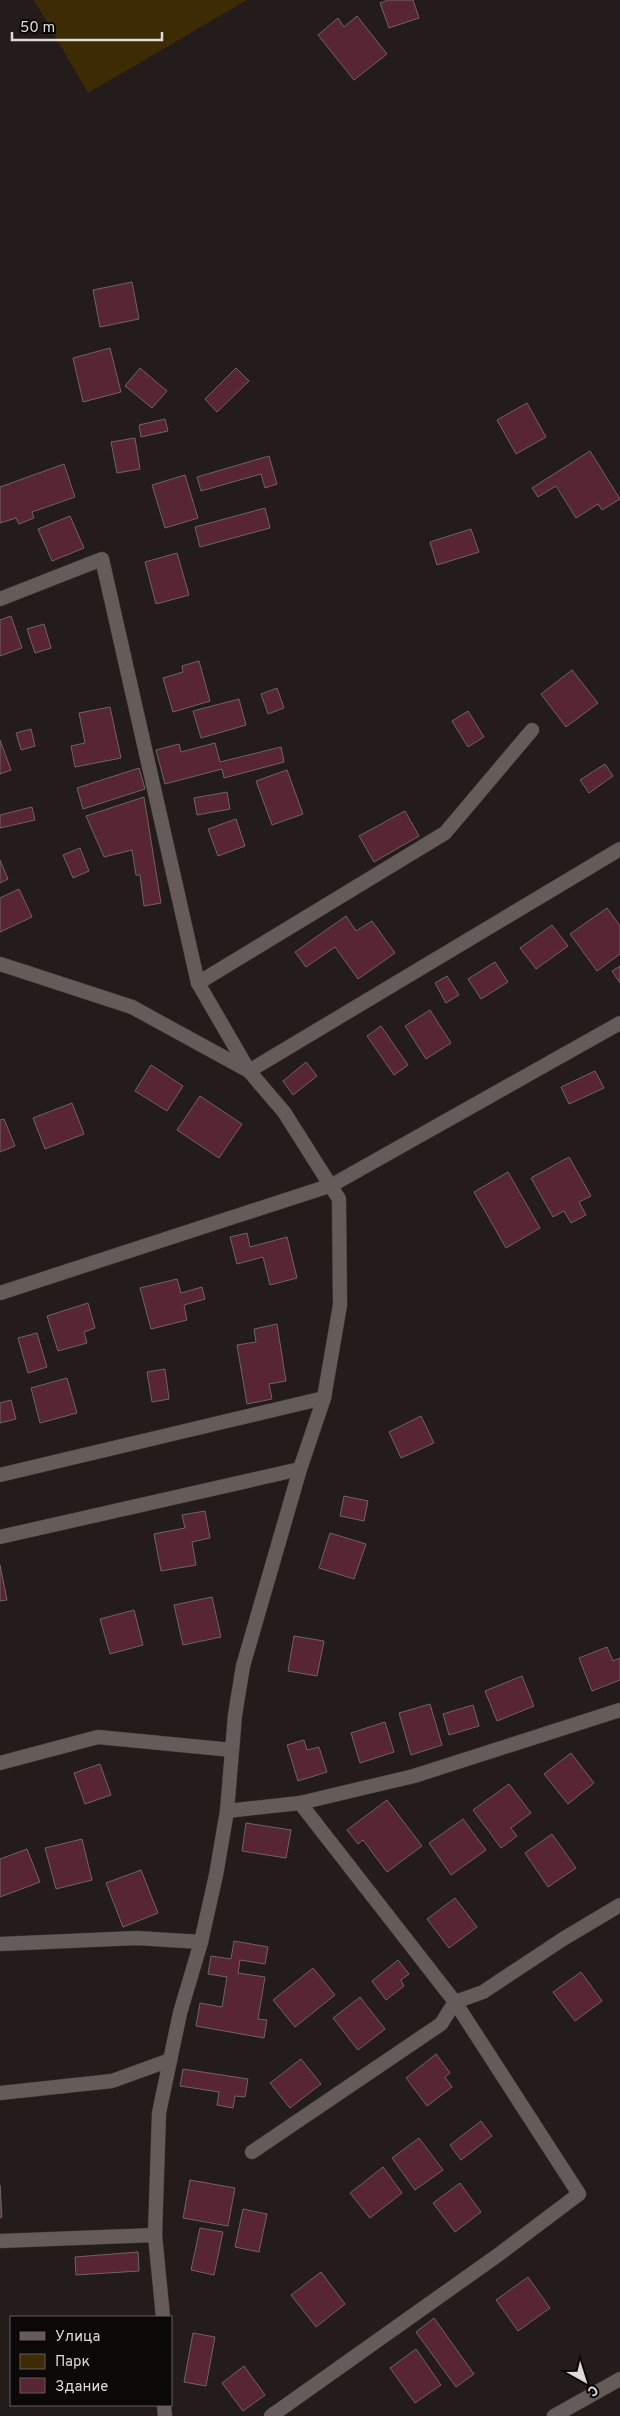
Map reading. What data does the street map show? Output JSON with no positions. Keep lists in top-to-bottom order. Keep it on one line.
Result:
{"legend":["Улица","Парк","Здание"],"scale_bar":"50 m","north":"bottom right"}
